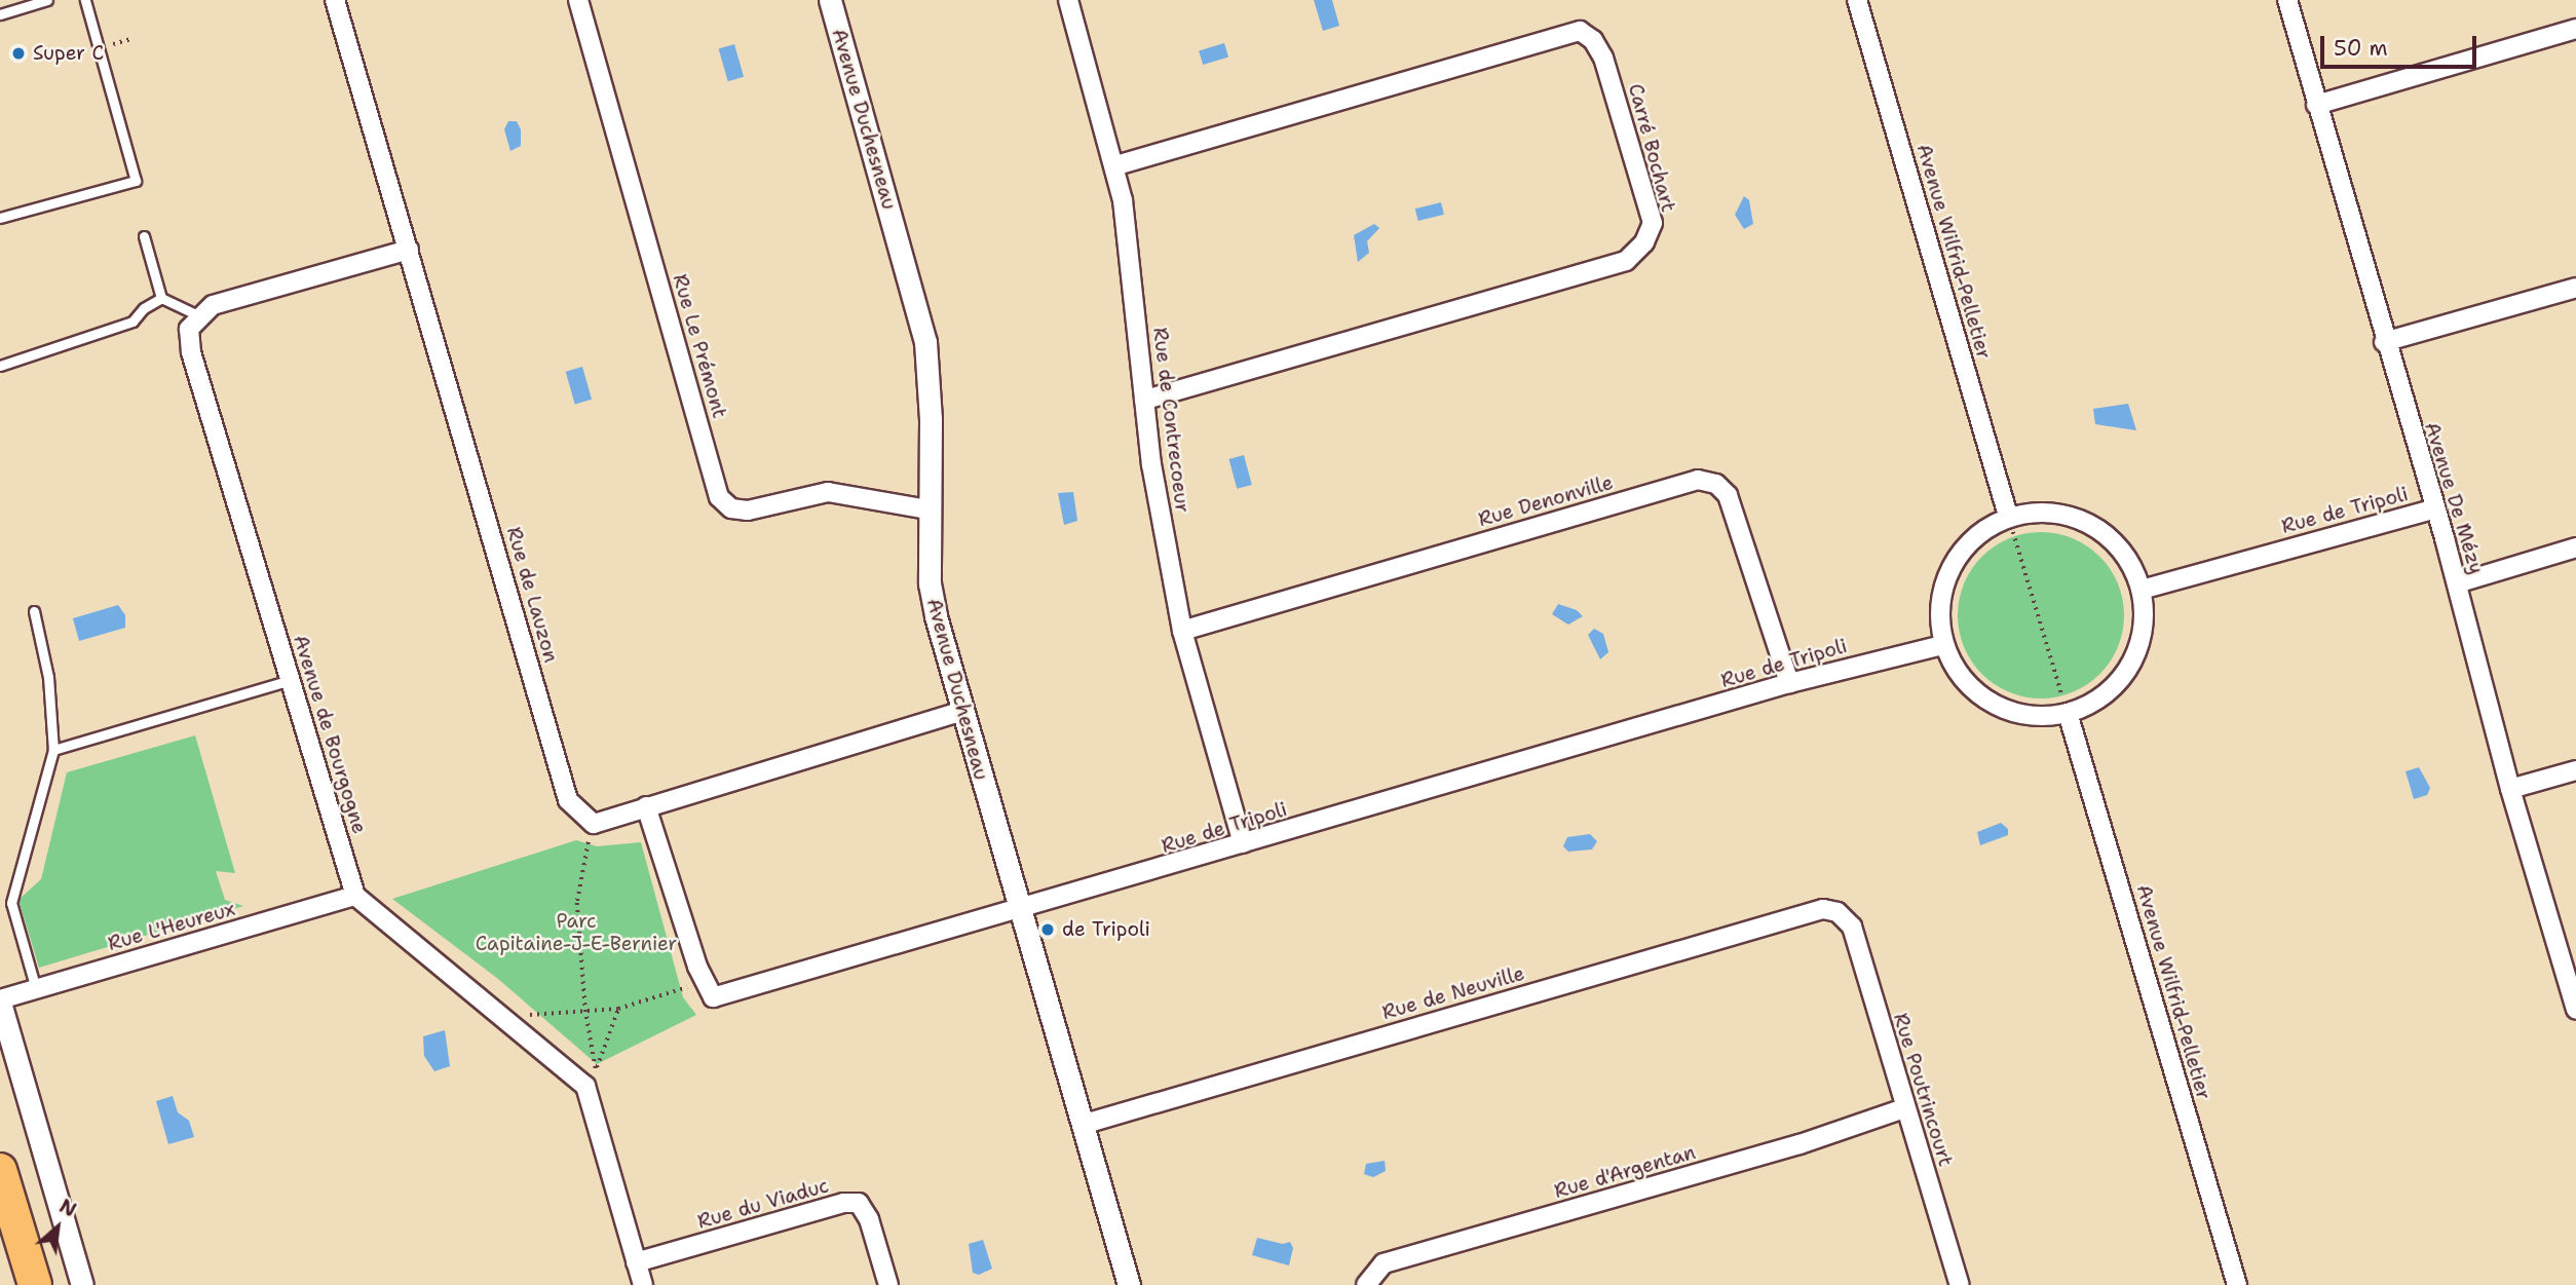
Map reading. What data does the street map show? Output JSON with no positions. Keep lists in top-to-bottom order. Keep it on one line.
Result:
{"streets":{"street":["Avenue Duchesneau","Carré Bochart","Avenue Wilfrid-Pelletier","Rue Le Prémont","Rue de Contrecoeur","Avenue De Mézy","Rue Denonville","Rue de Tripoli","Rue de Lauzon","Avenue de Bourgogne","Rue L'Heureux","Rue de Neuville","Rue Poutrincourt","Rue d'Argentan","Rue du Viaduc"]},"crossings":[["Avenue Duchesneau","Rue Le Prémont"],["Avenue Duchesneau","Rue de Tripoli"],["Avenue Duchesneau","Rue de Neuville"],["Carré Bochart","Rue de Contrecoeur"],["Rue de Contrecoeur","Rue Denonville"],["Rue de Contrecoeur","Rue de Tripoli"],["Avenue De Mézy","Rue de Tripoli"],["Rue Denonville","Rue de Tripoli"],["Avenue de Bourgogne","Rue L'Heureux"],["Rue de Neuville","Rue Poutrincourt"],["Rue Poutrincourt","Rue d'Argentan"]],"parks":["Parc Capitaine-J-E-Bernier"],"places":["Super C","de Tripoli"],"scale_bar":"50 m","north":"top right"}
